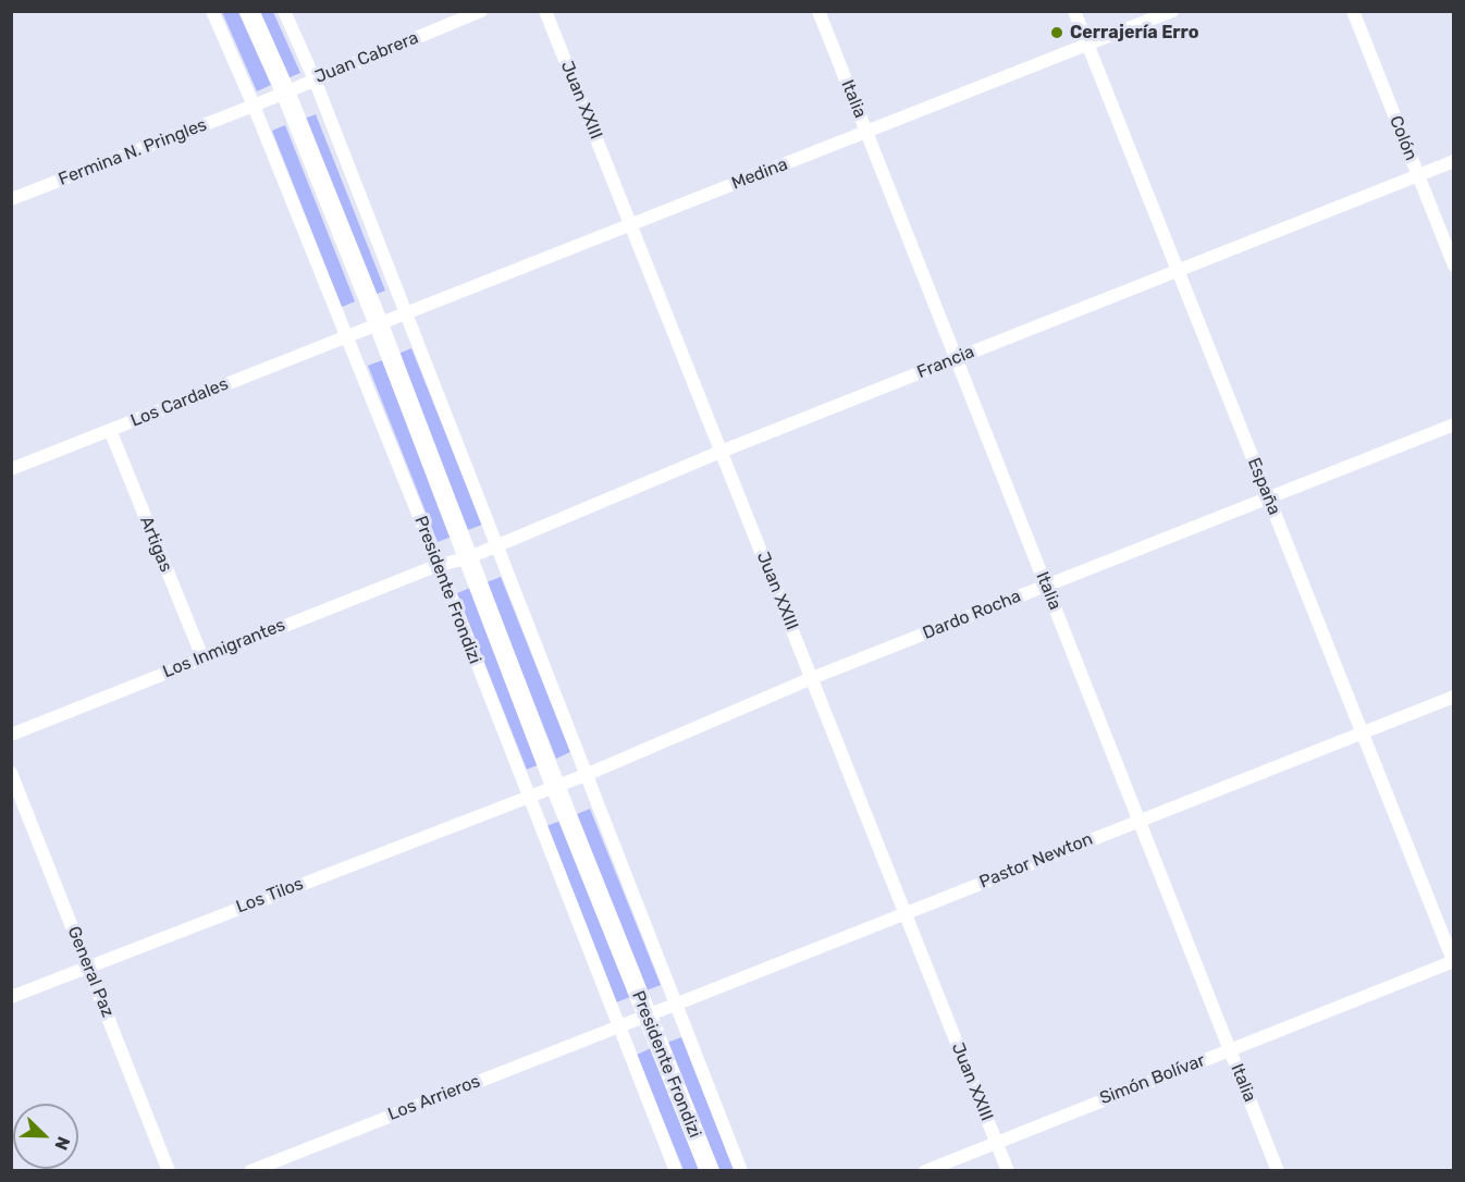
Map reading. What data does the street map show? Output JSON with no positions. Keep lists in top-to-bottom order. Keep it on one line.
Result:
{"streets":{"main road":["Presidente Frondizi"],"street":["Juan Cabrera","Italia","Juan XXIII","Colón","Fermina N. Pringles","Medina","Francia","Los Cardales","España","Artigas","Dardo Rocha","Los Inmigrantes","Pastor Newton","Los Tilos","General Paz","Simón Bolívar","Los Arrieros"]},"crossings":[["Juan Cabrera","Fermina N. Pringles"],["Juan Cabrera","Presidente Frondizi"],["Italia","Medina"],["Italia","Francia"],["Italia","Dardo Rocha"],["Italia","Pastor Newton"],["Italia","Simón Bolívar"],["Juan XXIII","Medina"],["Juan XXIII","Francia"],["Juan XXIII","Dardo Rocha"],["Juan XXIII","Pastor Newton"],["Juan XXIII","Simón Bolívar"],["Colón","Francia"],["Fermina N. Pringles","Presidente Frondizi"],["Medina","Los Cardales"],["Medina","España"],["Medina","Presidente Frondizi"],["Francia","España"],["Francia","Presidente Frondizi"],["Francia","Los Inmigrantes"],["Los Cardales","Artigas"],["Los Cardales","Presidente Frondizi"],["España","Dardo Rocha"],["España","Pastor Newton"],["España","Simón Bolívar"],["Artigas","Los Inmigrantes"],["Presidente Frondizi","Dardo Rocha"],["Presidente Frondizi","Los Inmigrantes"],["Presidente Frondizi","Pastor Newton"],["Presidente Frondizi","Los Tilos"],["Presidente Frondizi","Los Arrieros"],["Dardo Rocha","Los Tilos"],["Pastor Newton","Los Arrieros"],["Los Tilos","General Paz"]],"places":["Cerrajería Erro"],"north":"bottom right"}
